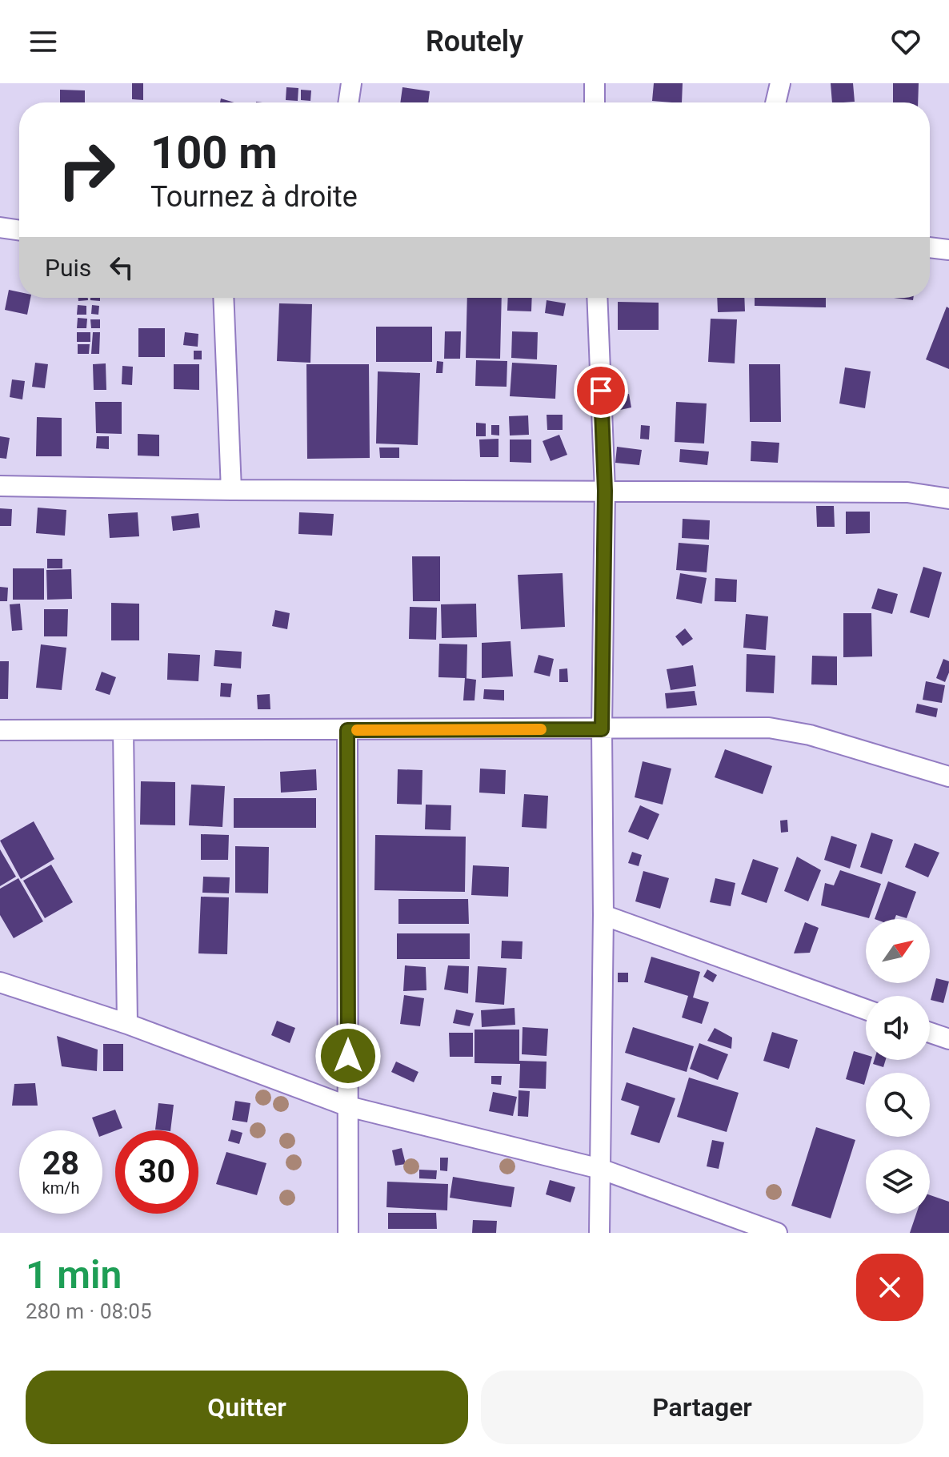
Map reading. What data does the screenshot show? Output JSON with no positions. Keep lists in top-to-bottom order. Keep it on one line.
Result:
{"north":"top right","page":{"header":"Routely","turn":["100 m","Tournez à droite"],"then":"Puis","speed":"28 km/h","limit":"30","heading":["1 min","280 m · 08:05"],"buttons":["Quitter","Partager"]}}
